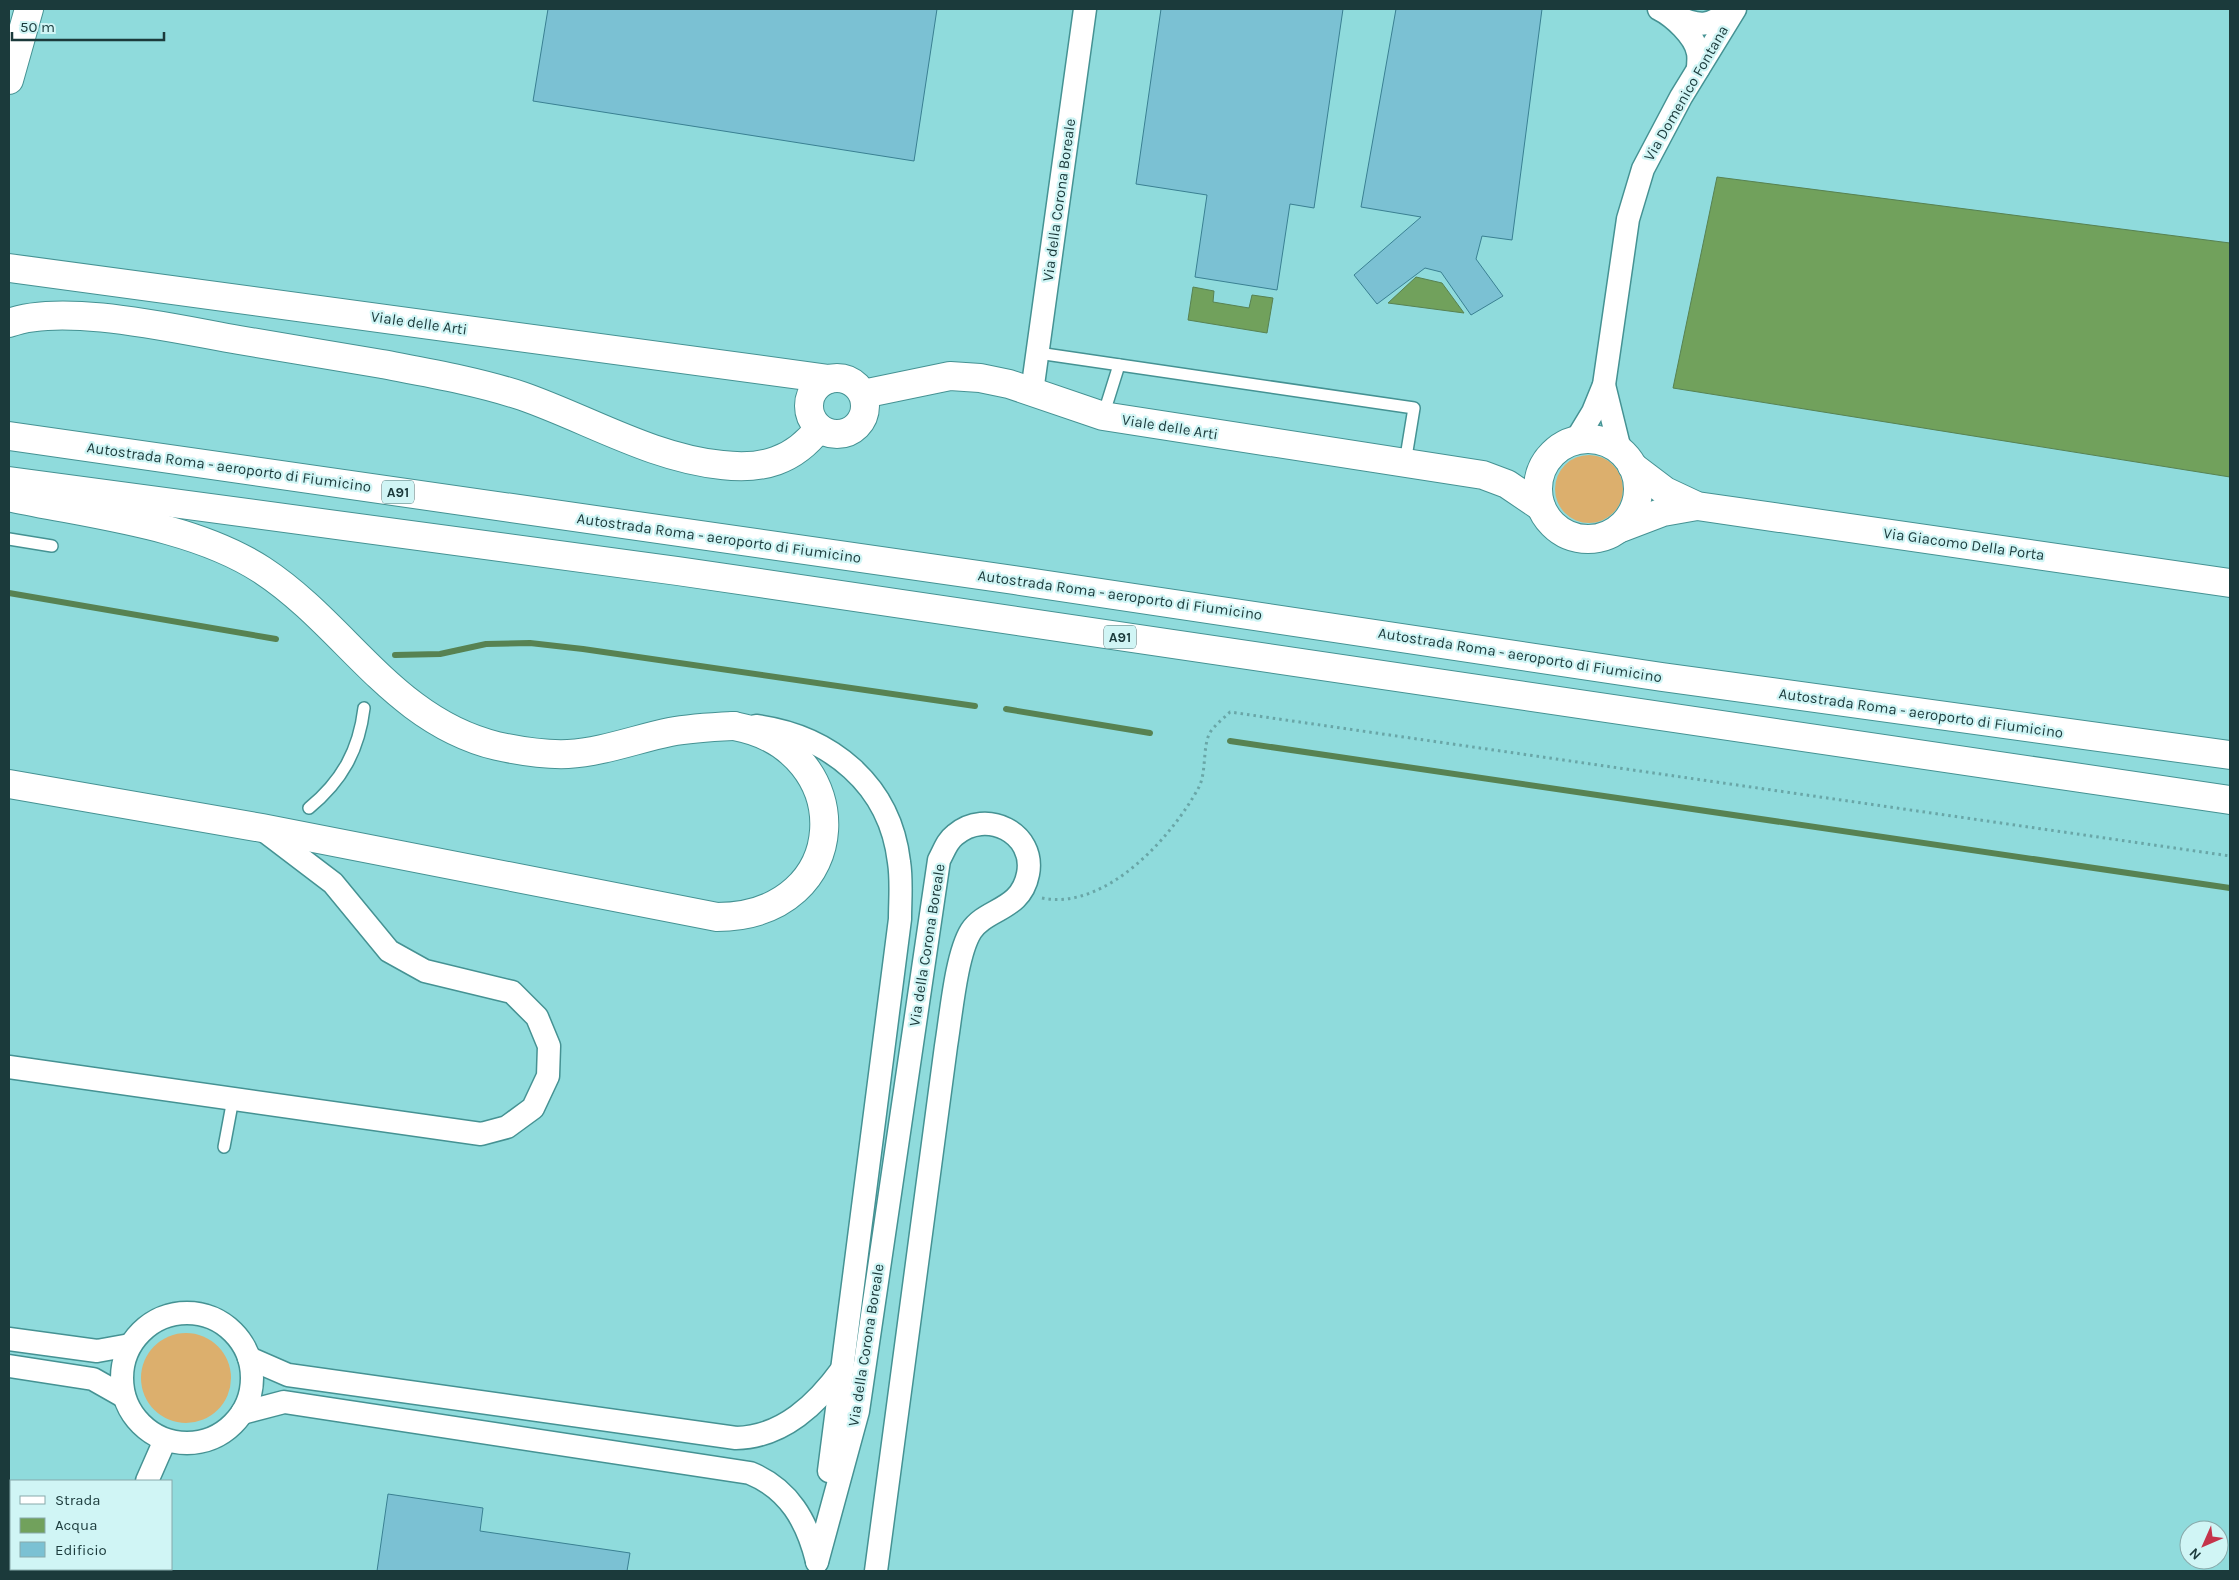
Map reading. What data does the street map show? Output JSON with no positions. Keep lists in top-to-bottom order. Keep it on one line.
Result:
{"streets":{"main road":["Viale delle Arti","Autostrada Roma - aeroporto di Fiumicino","A91","Via Giacomo Della Porta"],"street":["Via Domenico Fontana","Via della Corona Boreale"]},"crossings":[["Via Domenico Fontana","Viale delle Arti"],["Via Domenico Fontana","Via Giacomo Della Porta"],["Via della Corona Boreale","Viale delle Arti"],["Viale delle Arti","Via Giacomo Della Porta"]],"legend":["Strada","Acqua","Edificio"],"scale_bar":"50 m","north":"bottom left"}
